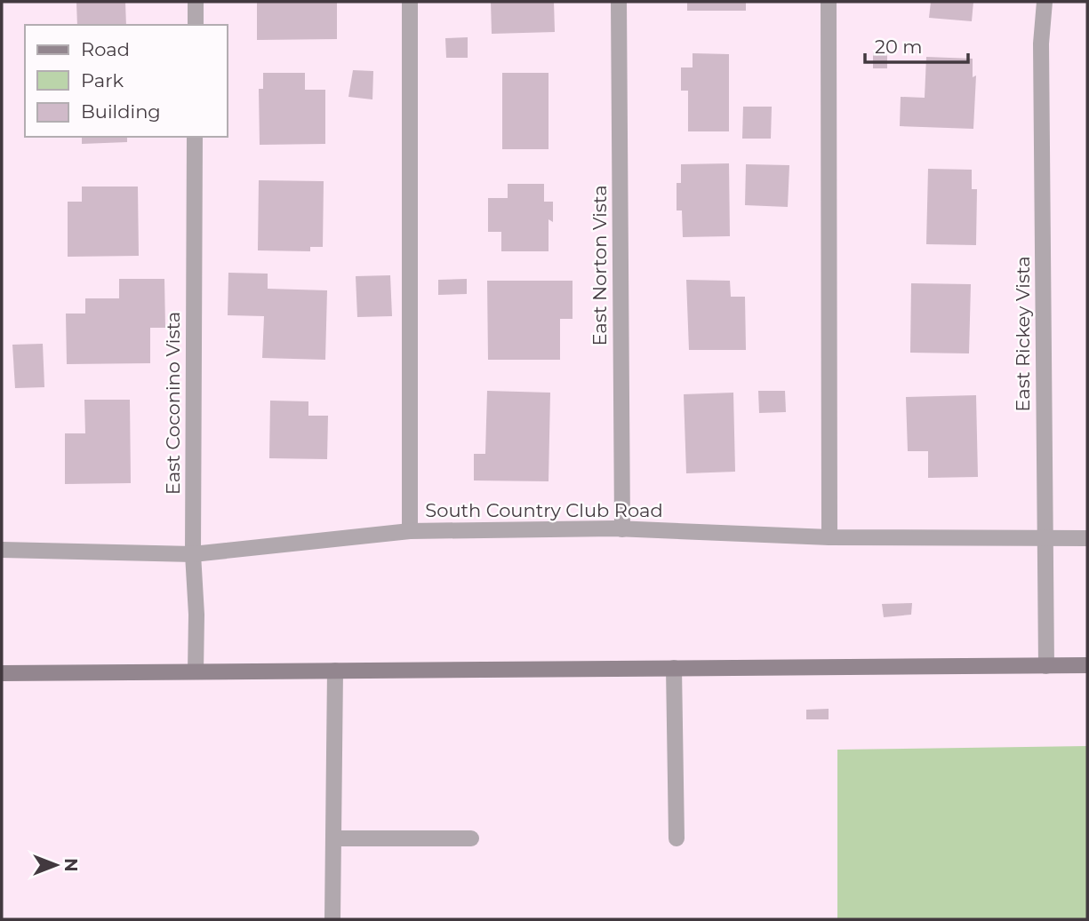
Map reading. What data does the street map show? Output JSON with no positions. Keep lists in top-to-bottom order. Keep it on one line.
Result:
{"streets":{"street":["East Norton Vista","East Rickey Vista","East Coconino Vista","South Country Club Road"]},"crossings":[["East Norton Vista","South Country Club Road"],["East Rickey Vista","South Country Club Road"],["East Coconino Vista","South Country Club Road"]],"legend":["Road","Park","Building"],"scale_bar":"20 m","north":"right"}
